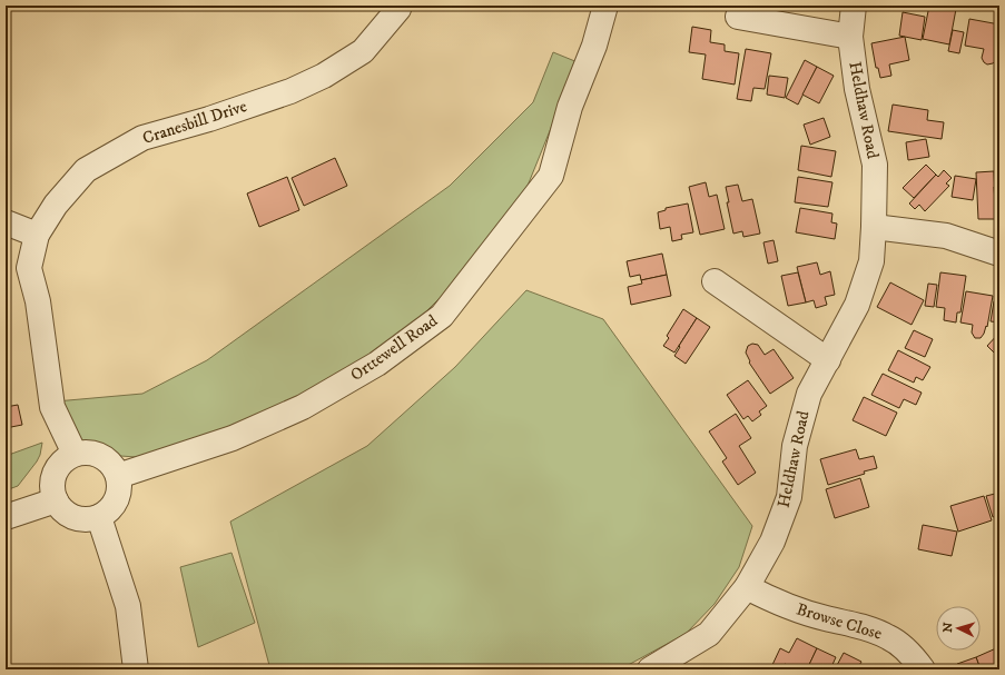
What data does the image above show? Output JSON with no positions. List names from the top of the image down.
{
  "streets": {
    "street": [
      "Heldhaw Road",
      "Cranesbill Drive",
      "Orttewell Road",
      "Browse Close"
    ]
  },
  "crossings": [
    ["Heldhaw Road", "Browse Close"],
    ["Cranesbill Drive", "Orttewell Road"]
  ],
  "north": "left"
}
